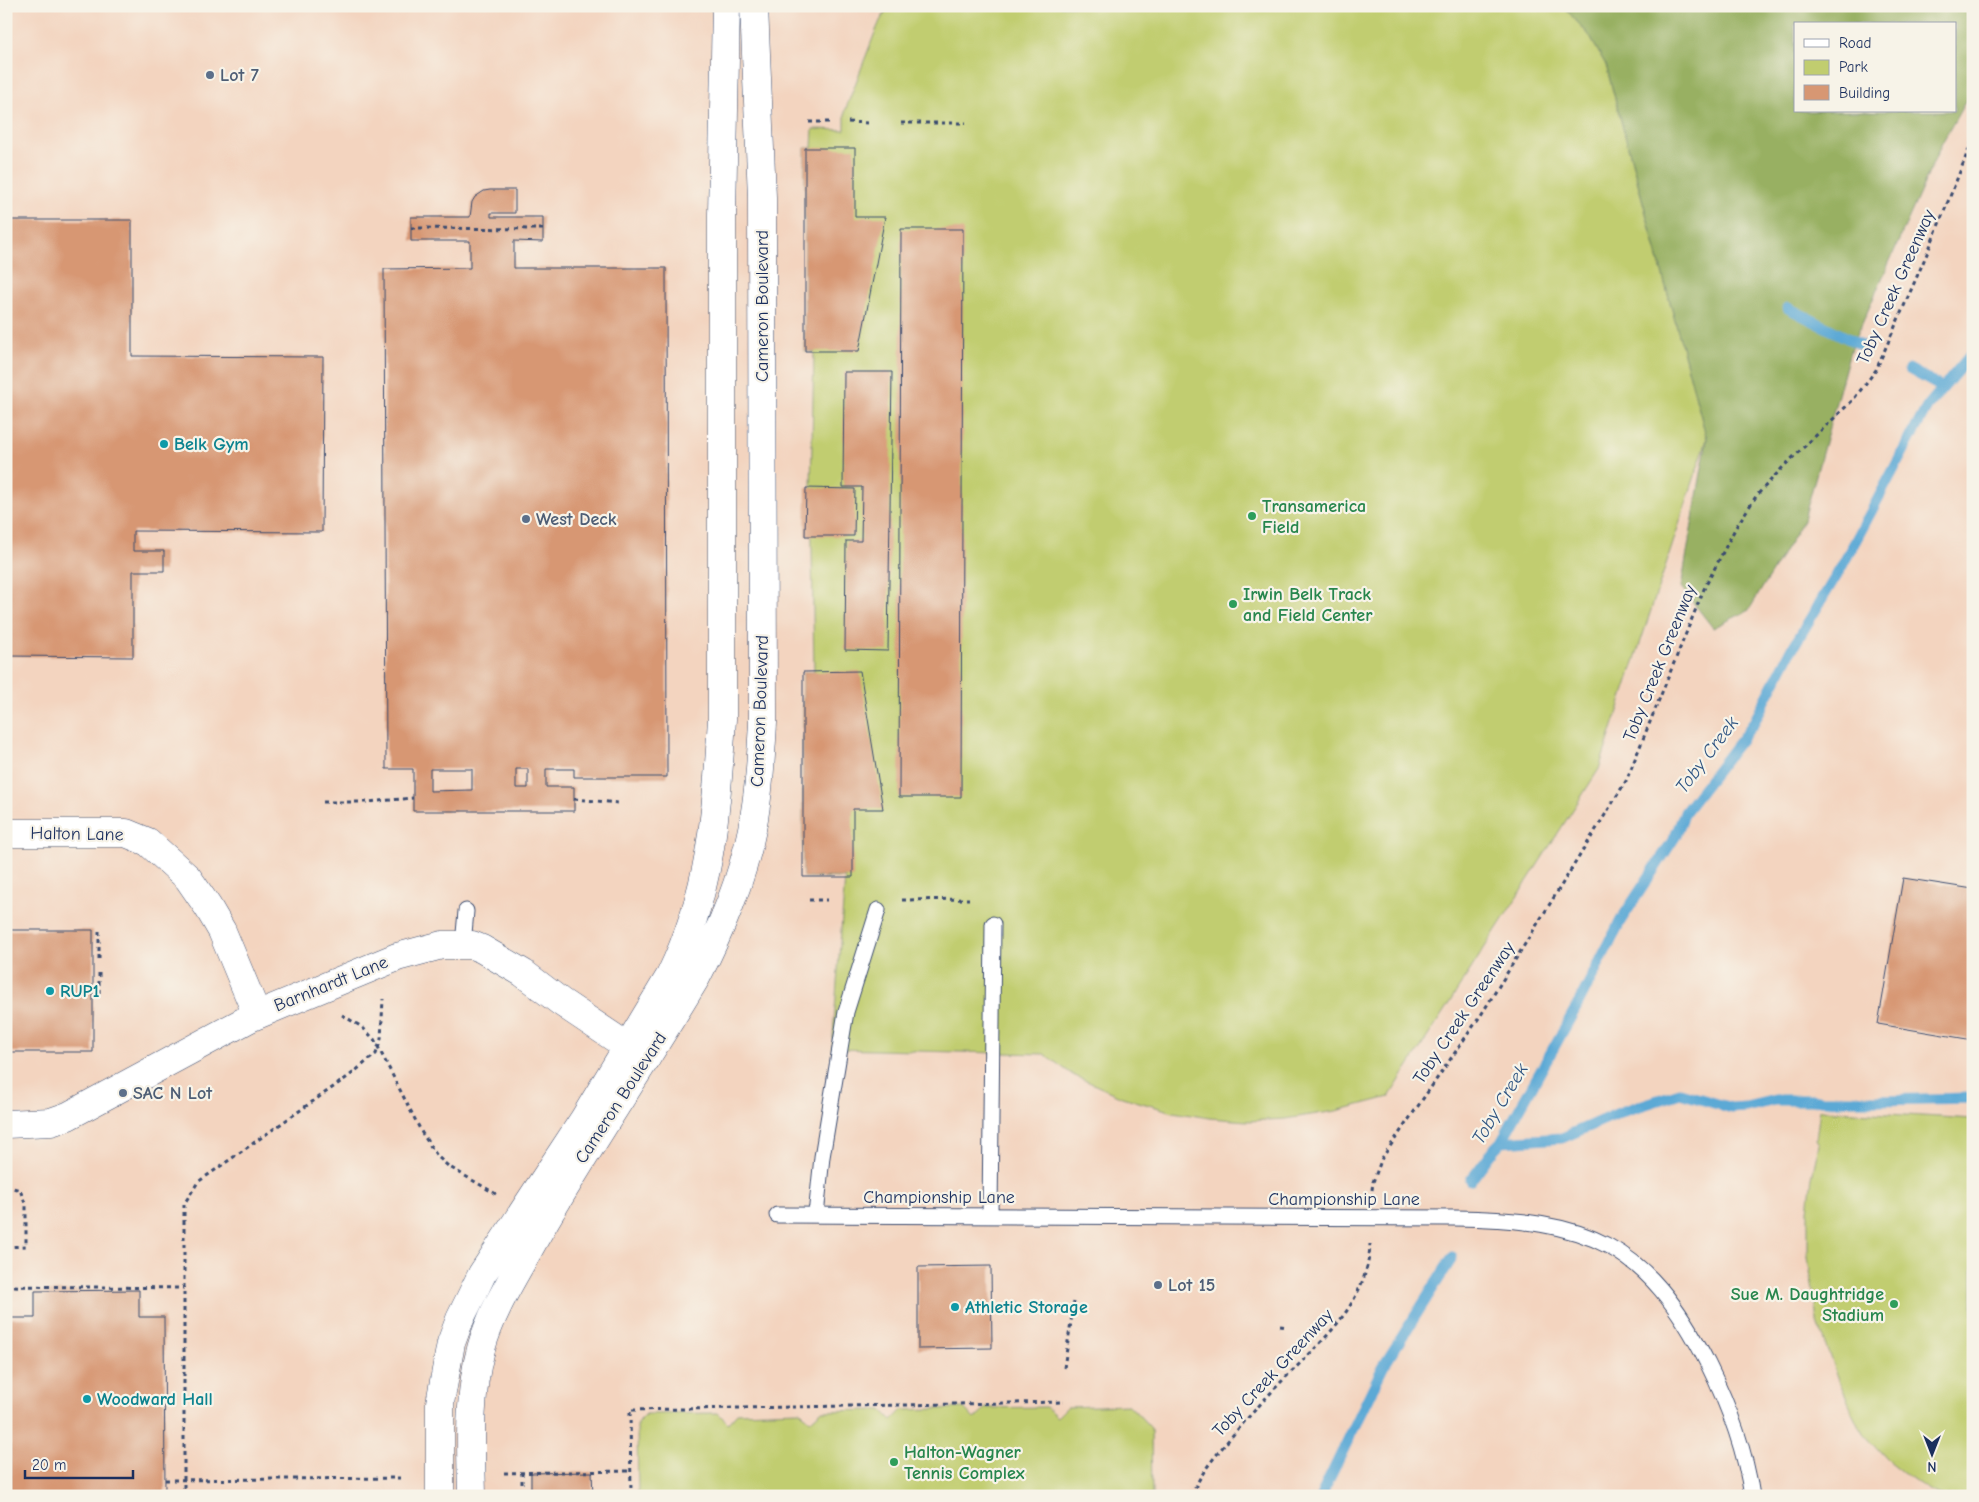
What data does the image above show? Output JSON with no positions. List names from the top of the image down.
{
  "streets": {
    "street": ["Cameron Boulevard", "Halton Lane", "Barnhardt Lane"],
    "lane": ["Championship Lane"],
    "path": ["Toby Creek Greenway"]
  },
  "crossings": [
    ["Cameron Boulevard", "Barnhardt Lane"],
    ["Halton Lane", "Barnhardt Lane"]
  ],
  "water": ["Toby Creek"],
  "places": [
    "Lot 7",
    "Belk Gym",
    "Transamerica Field",
    "West Deck",
    "Irwin Belk Track and Field Center",
    "RUP1",
    "SAC N Lot",
    "Lot 15",
    "Sue M. Daughtridge Stadium",
    "Athletic Storage",
    "Woodward Hall",
    "Halton-Wagner Tennis Complex"
  ],
  "legend": ["Road", "Park", "Building"],
  "scale_bar": "20 m",
  "north": "bottom"
}
